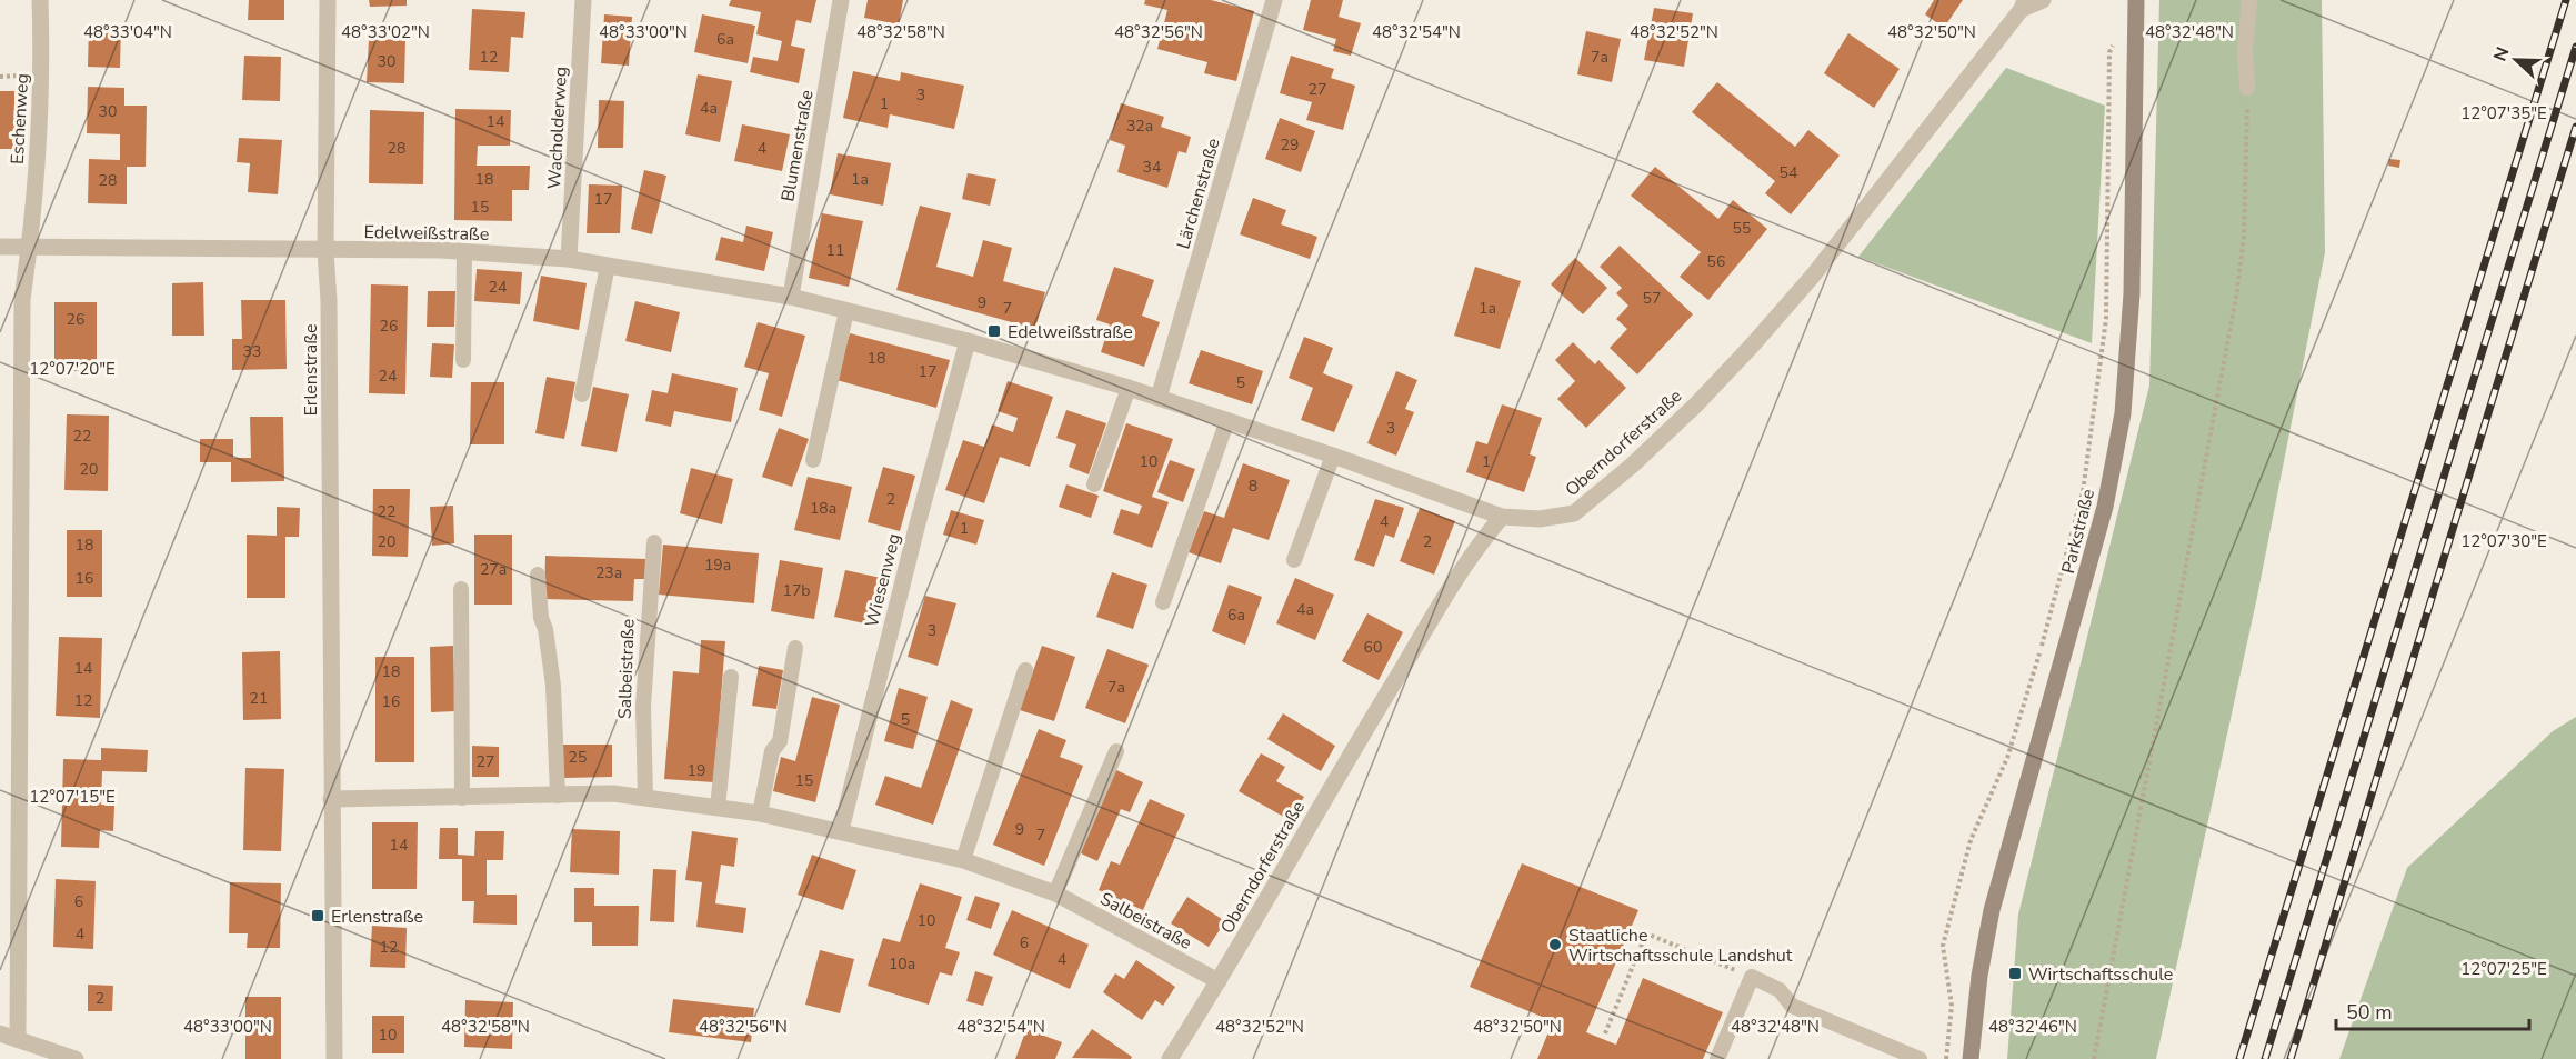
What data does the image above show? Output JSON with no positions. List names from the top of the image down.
{
  "streets": {
    "main road": ["Parkstraße"],
    "street": [
      "Eschenweg",
      "Wacholderweg",
      "Blumenstraße",
      "Lärchenstraße",
      "Edelweißstraße",
      "Erlenstraße",
      "Oberndorferstraße",
      "Wiesenweg",
      "Salbeistraße"
    ]
  },
  "crossings": [
    ["Eschenweg", "Edelweißstraße"],
    ["Wacholderweg", "Edelweißstraße"],
    ["Blumenstraße", "Edelweißstraße"],
    ["Lärchenstraße", "Edelweißstraße"],
    ["Edelweißstraße", "Erlenstraße"],
    ["Edelweißstraße", "Oberndorferstraße"],
    ["Edelweißstraße", "Wiesenweg"],
    ["Erlenstraße", "Salbeistraße"],
    ["Oberndorferstraße", "Salbeistraße"],
    ["Wiesenweg", "Salbeistraße"]
  ],
  "places": {
    "transit": ["Edelweißstraße", "Erlenstraße", "Wirtschaftsschule"],
    "other": ["Staatliche Wirtschaftsschule Landshut"]
  },
  "house_numbers": [
    "6a",
    "12",
    "7a",
    "30",
    "27",
    "3",
    "1",
    "4a",
    "30",
    "14",
    "32a",
    "29",
    "28",
    "4",
    "34",
    "54",
    "18",
    "1a",
    "28",
    "17",
    "15",
    "55",
    "11",
    "56",
    "24",
    "57",
    "9",
    "7",
    "1a",
    "26",
    "26",
    "33",
    "18",
    "17",
    "24",
    "5",
    "3",
    "22",
    "10",
    "1",
    "20",
    "8",
    "2",
    "18a",
    "22",
    "4",
    "1",
    "20",
    "2",
    "18",
    "19a",
    "27a",
    "23a",
    "16",
    "17b",
    "4a",
    "6a",
    "3",
    "60",
    "14",
    "18",
    "7a",
    "21",
    "12",
    "16",
    "5",
    "25",
    "27",
    "19",
    "15",
    "9",
    "7",
    "14",
    "6",
    "10",
    "4",
    "6",
    "12",
    "4",
    "10a",
    "2",
    "10"
  ],
  "scale_bar": "50 m",
  "north": "left",
  "coordinates": [
    "48°33'04\"N",
    "48°33'02\"N",
    "48°33'00\"N",
    "48°32'58\"N",
    "48°32'56\"N",
    "48°32'54\"N",
    "48°32'52\"N",
    "48°32'50\"N",
    "48°32'48\"N",
    "12°07'35\"E",
    "12°07'20\"E",
    "12°07'30\"E",
    "12°07'15\"E",
    "12°07'25\"E",
    "48°32'46\"N"
  ]
}
